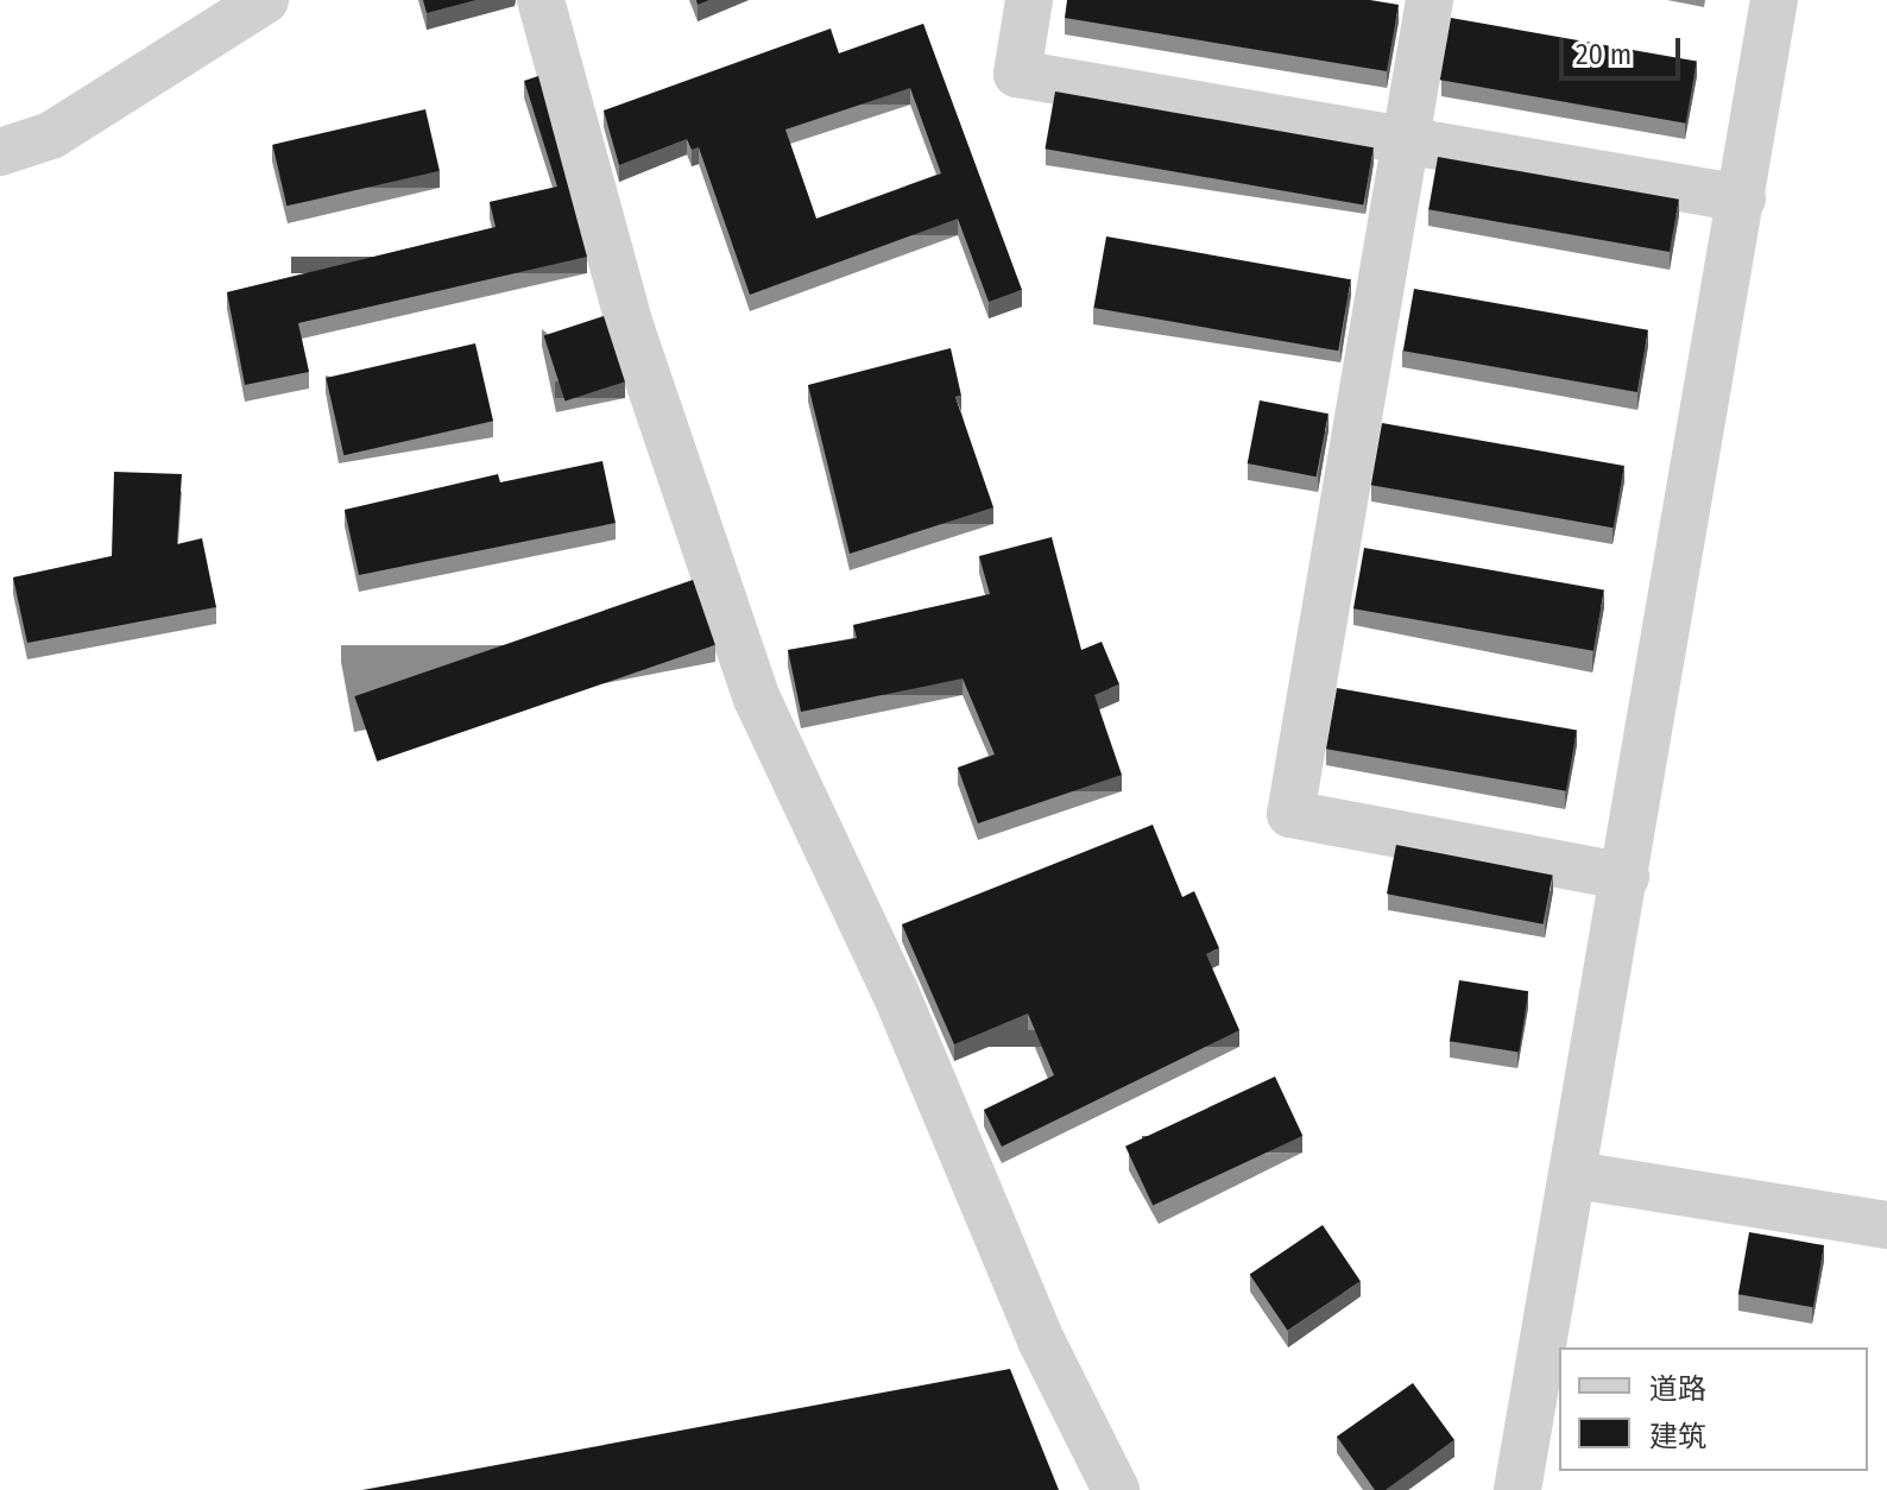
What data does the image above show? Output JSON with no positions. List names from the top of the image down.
{
  "legend": ["道路", "建筑"],
  "scale_bar": "20 m"
}
